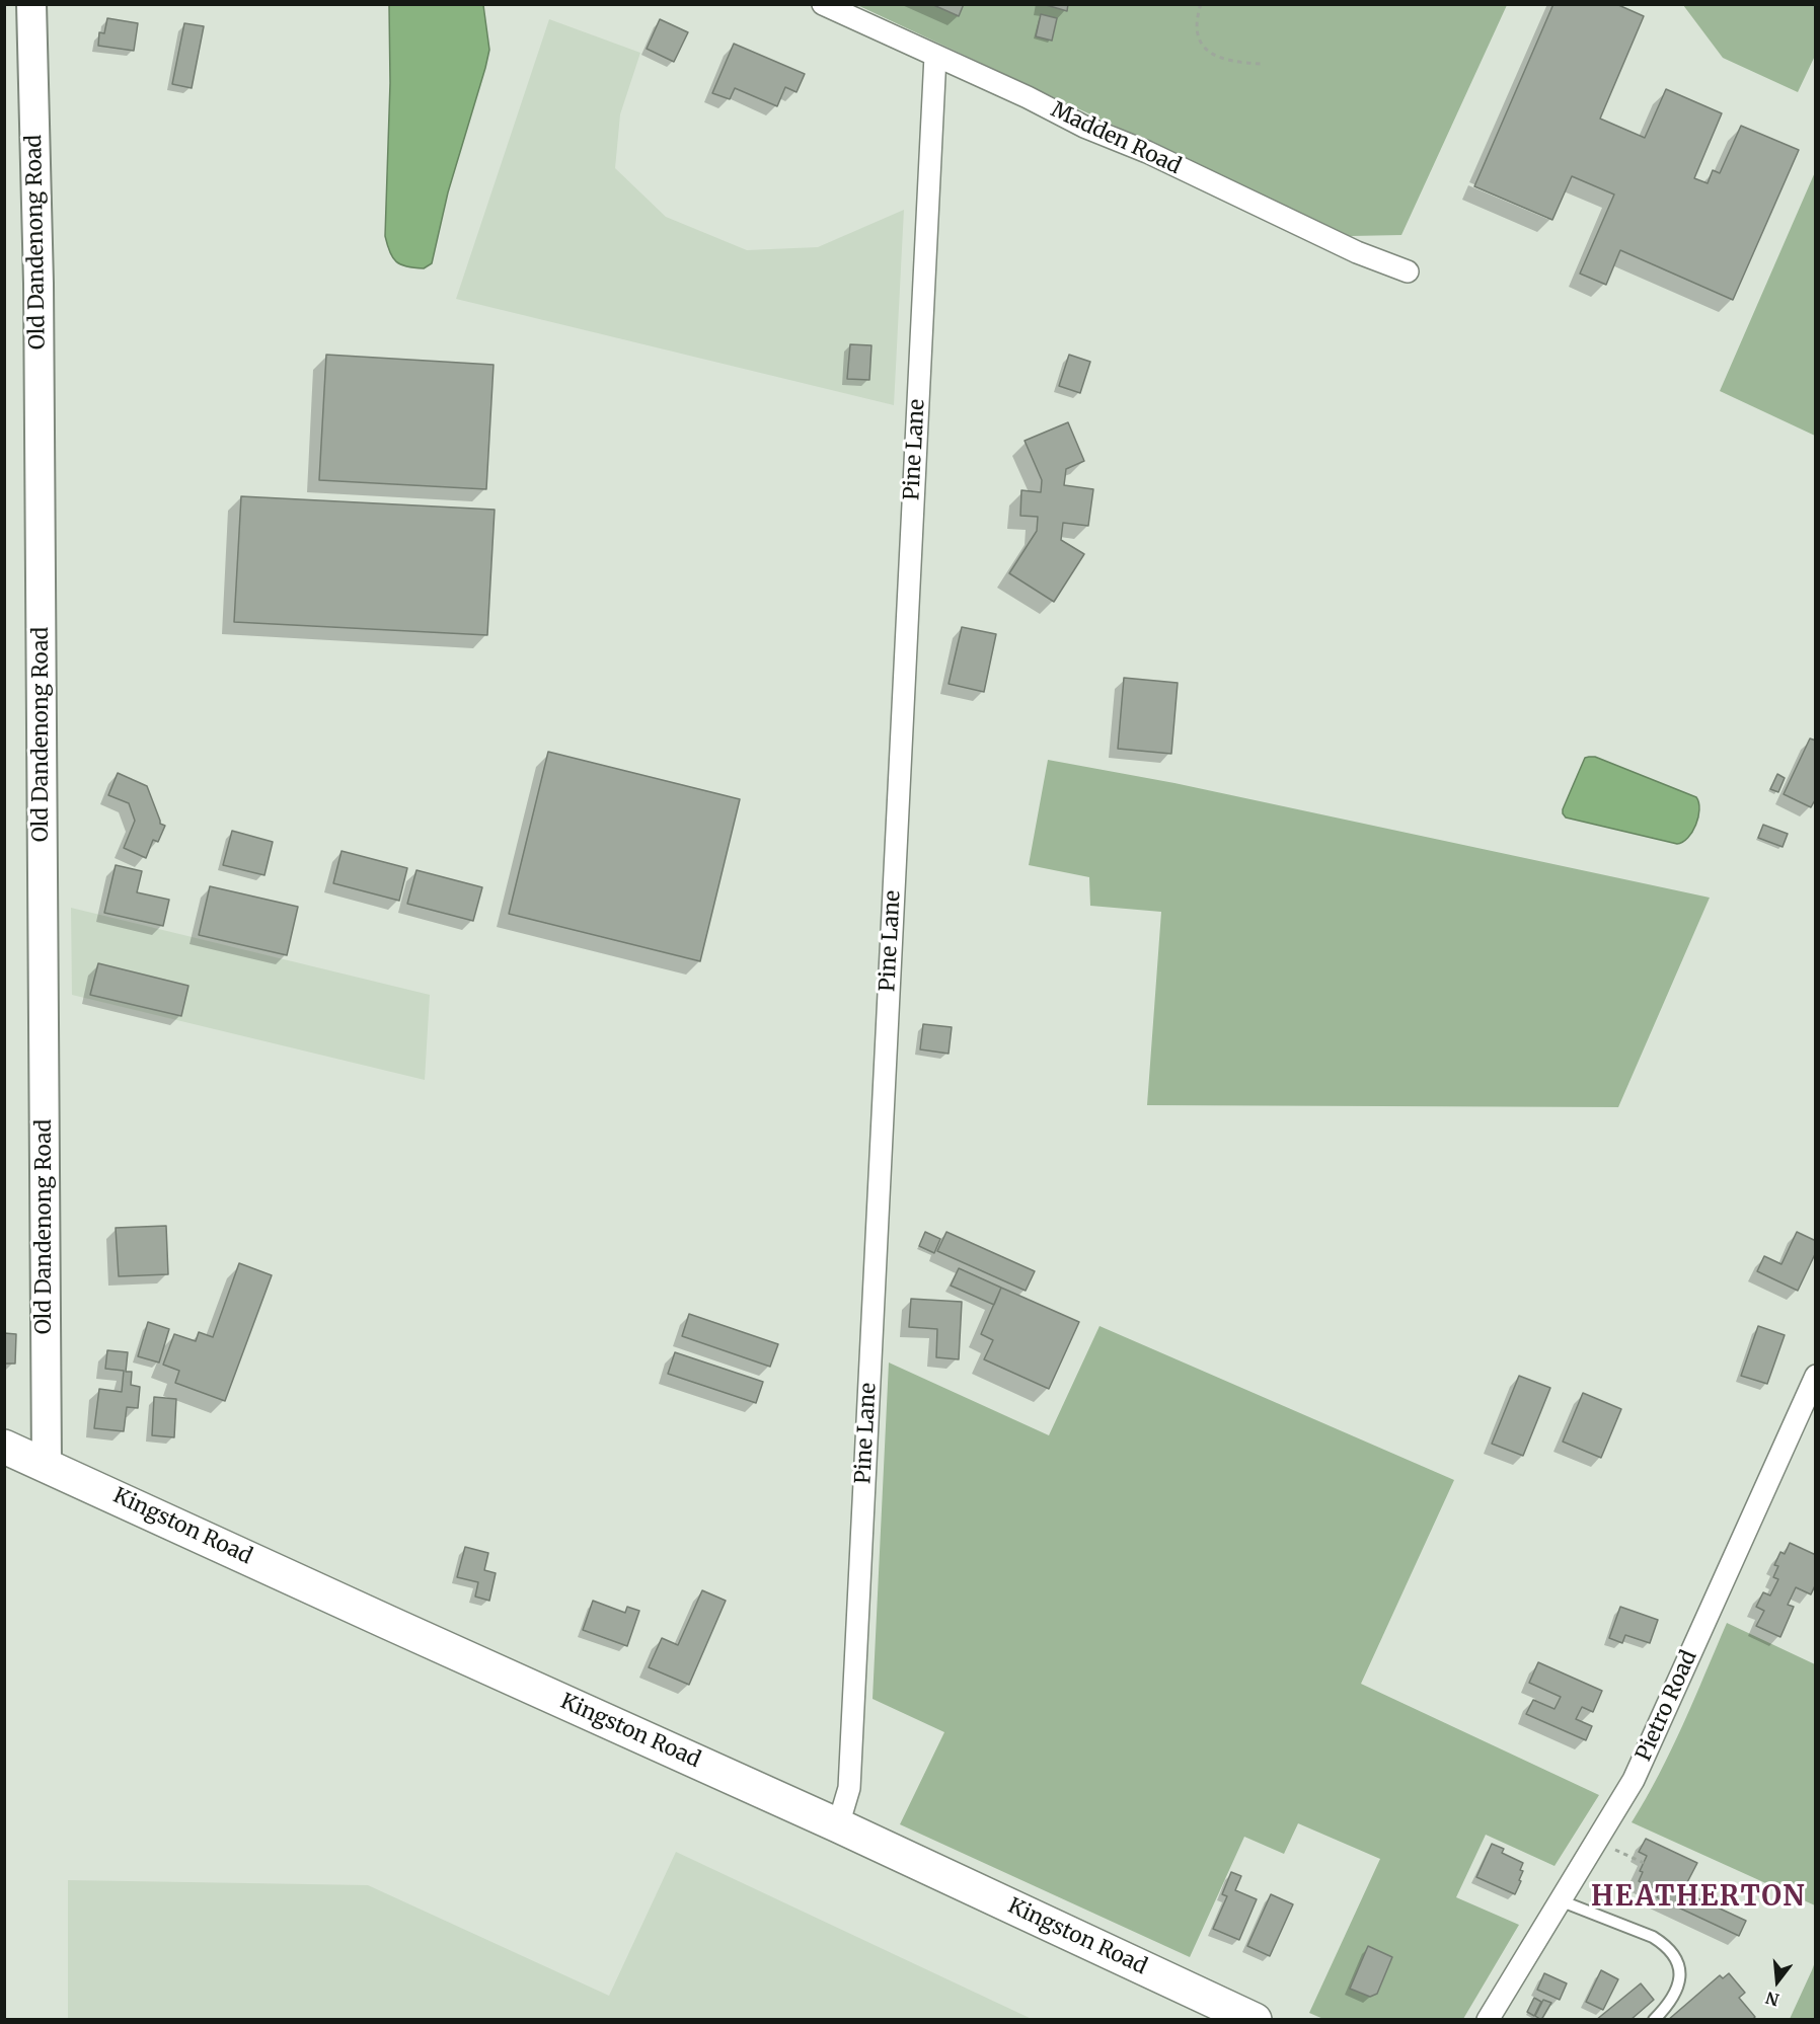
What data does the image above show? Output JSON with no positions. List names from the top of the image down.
{
  "streets": {
    "main road": ["Old Dandenong Road", "Kingston Road"],
    "street": ["Madden Road", "Pine Lane", "Pietro Road"]
  },
  "crossings": [
    ["Madden Road", "Pine Lane"],
    ["Old Dandenong Road", "Kingston Road"],
    ["Pine Lane", "Kingston Road"]
  ],
  "districts": ["HEATHERTON"],
  "north": "bottom"
}
